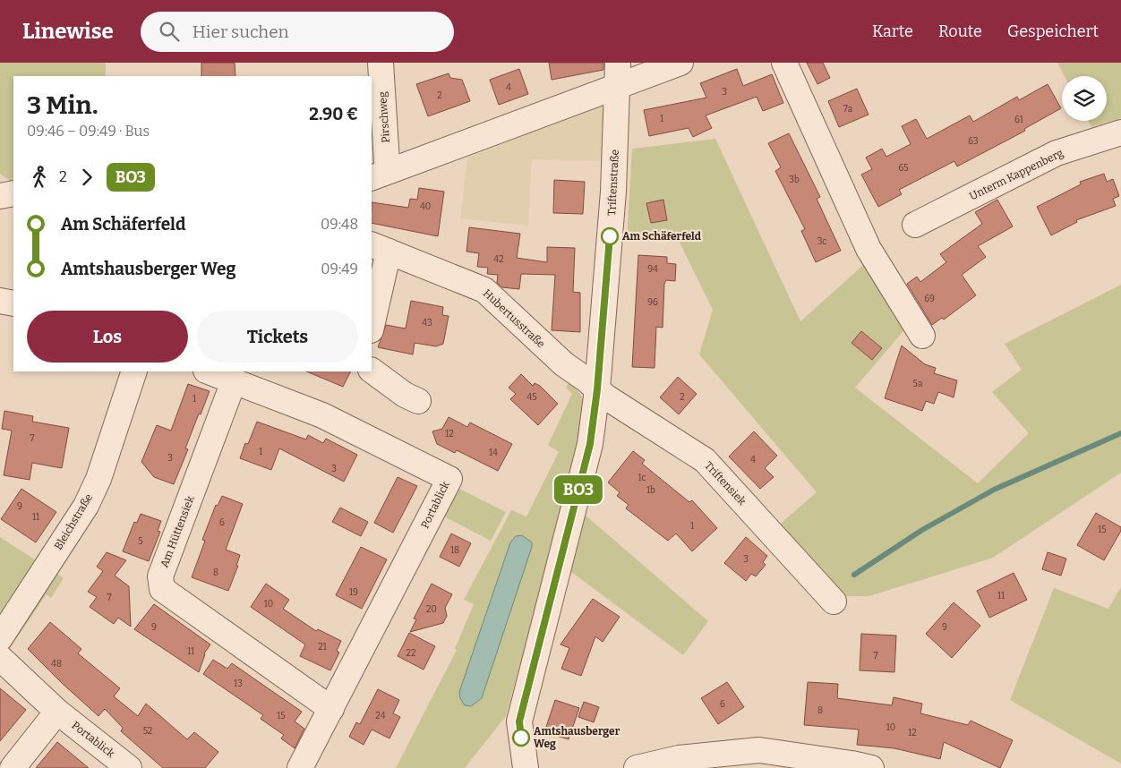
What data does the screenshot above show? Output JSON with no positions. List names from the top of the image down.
{
  "streets": {
    "street": [
      "Pirschweg",
      "Unterm Kappenberg",
      "Triftenstraße",
      "Hubertusstraße",
      "Triftensiek",
      "Portablick",
      "Bleichstraße",
      "Am Hüttensiek"
    ]
  },
  "crossings": [
    ["Triftenstraße", "Hubertusstraße"],
    ["Triftenstraße", "Triftensiek"],
    ["Hubertusstraße", "Triftensiek"],
    ["Portablick", "Am Hüttensiek"]
  ],
  "places": ["Am Schäferfeld", "Amtshausberger Weg"],
  "lines": ["bus line BO3"],
  "house_numbers": [
    "4",
    "3",
    "2",
    "7a",
    "1",
    "61",
    "63",
    "65",
    "3b",
    "40",
    "3c",
    "42",
    "94",
    "69",
    "96",
    "43",
    "5a",
    "45",
    "2",
    "1",
    "12",
    "7",
    "1",
    "14",
    "3",
    "4",
    "3",
    "1c",
    "1b",
    "9",
    "11",
    "6",
    "1",
    "15",
    "5",
    "18",
    "3",
    "8",
    "19",
    "11",
    "7",
    "10",
    "20",
    "9",
    "9",
    "21",
    "11",
    "22",
    "7",
    "48",
    "13",
    "6",
    "8",
    "15",
    "24",
    "10",
    "52",
    "12"
  ],
  "page": {
    "header": "Linewise",
    "search": "Hier suchen",
    "nav": ["Karte", "Route", "Gespeichert"],
    "on_map": "BO3",
    "heading": ["3 Min.", "09:46 – 09:49 · Bus", "2.90 €"],
    "legs": ["2", "BO3"],
    "list": [
      {
        "name": "Am Schäferfeld",
        "value": "09:48"
      },
      {
        "name": "Amtshausberger Weg",
        "value": "09:49"
      }
    ],
    "buttons": ["Los", "Tickets"]
  }
}
